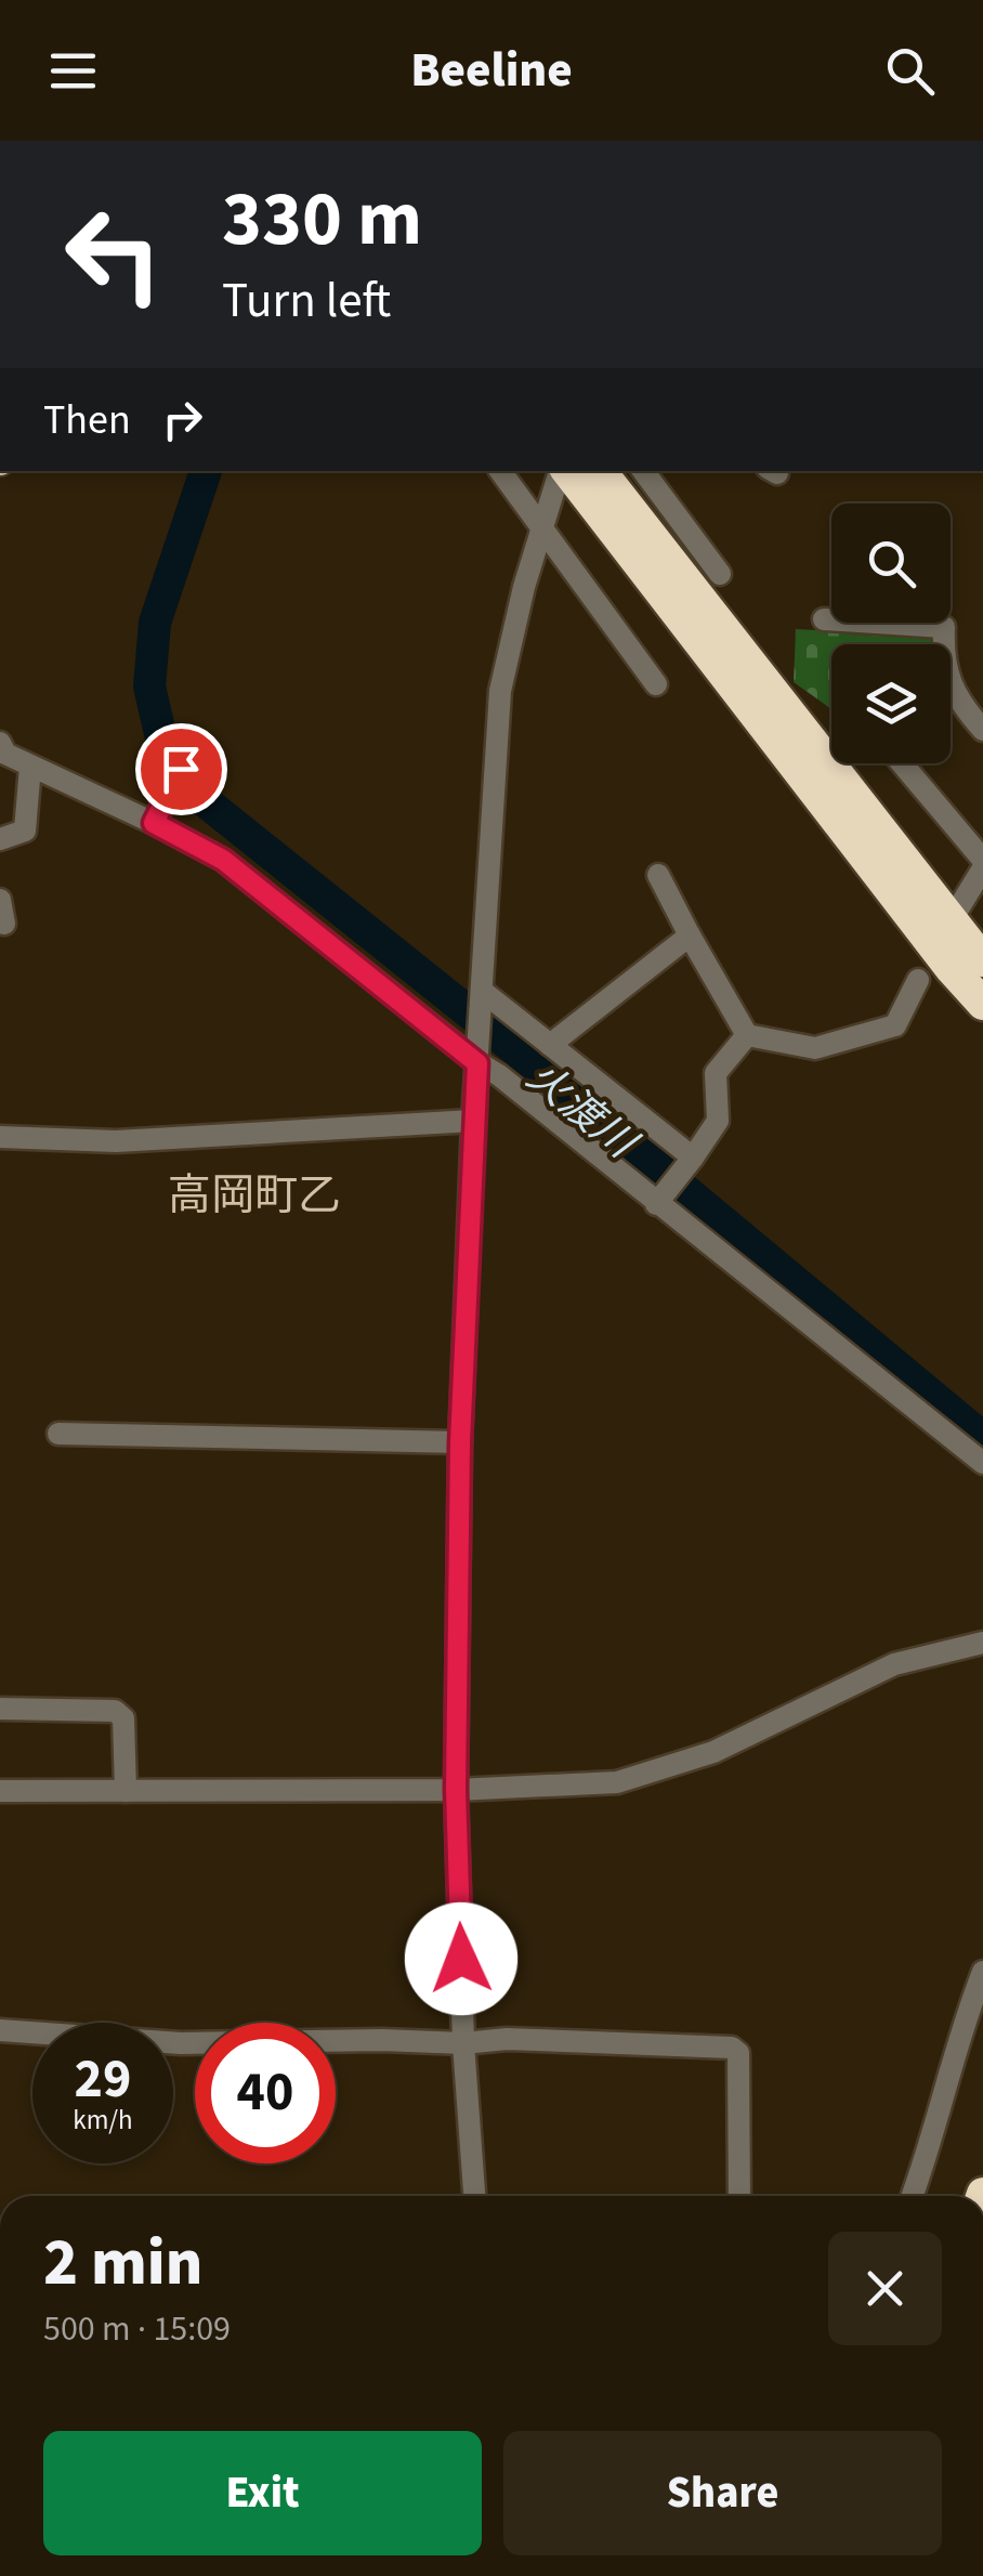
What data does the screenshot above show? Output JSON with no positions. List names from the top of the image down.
{
  "districts": ["高岡町乙"],
  "water": ["火渡川"],
  "page": {
    "header": "Beeline",
    "turn": ["330 m", "Turn left"],
    "then": "Then",
    "speed": "29 km/h",
    "limit": "40",
    "heading": ["2 min", "500 m · 15:09"],
    "buttons": ["Exit", "Share"]
  }
}
